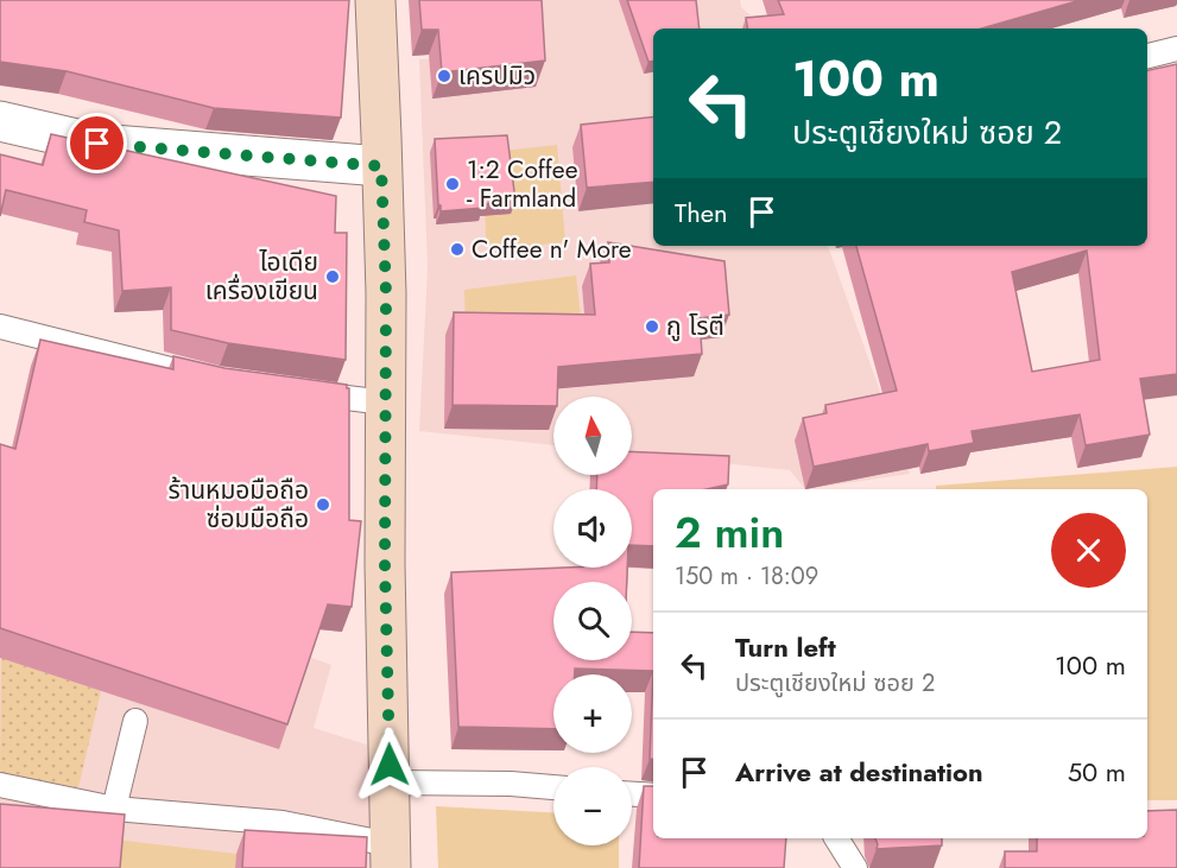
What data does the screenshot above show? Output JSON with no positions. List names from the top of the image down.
{
  "places": [
    "เครปมิว",
    "1:2 Coffee - Farmland",
    "Coffee n' More",
    "ไอเดีย เครื่องเขียน",
    "กู โรตี",
    "ร้านหมอมือถือ ซ่อมมือถือ"
  ],
  "north": "top",
  "page": {
    "turn": ["100 m", "ประตูเชียงใหม่ ซอย 2"],
    "then": "Then",
    "map_buttons": ["+", "−"],
    "heading": ["2 min", "150 m · 18:09"],
    "list": [
      {
        "name": "Turn left",
        "note": "ประตูเชียงใหม่ ซอย 2",
        "value": "100 m"
      },
      {
        "name": "Arrive at destination",
        "value": "50 m"
      }
    ]
  }
}
